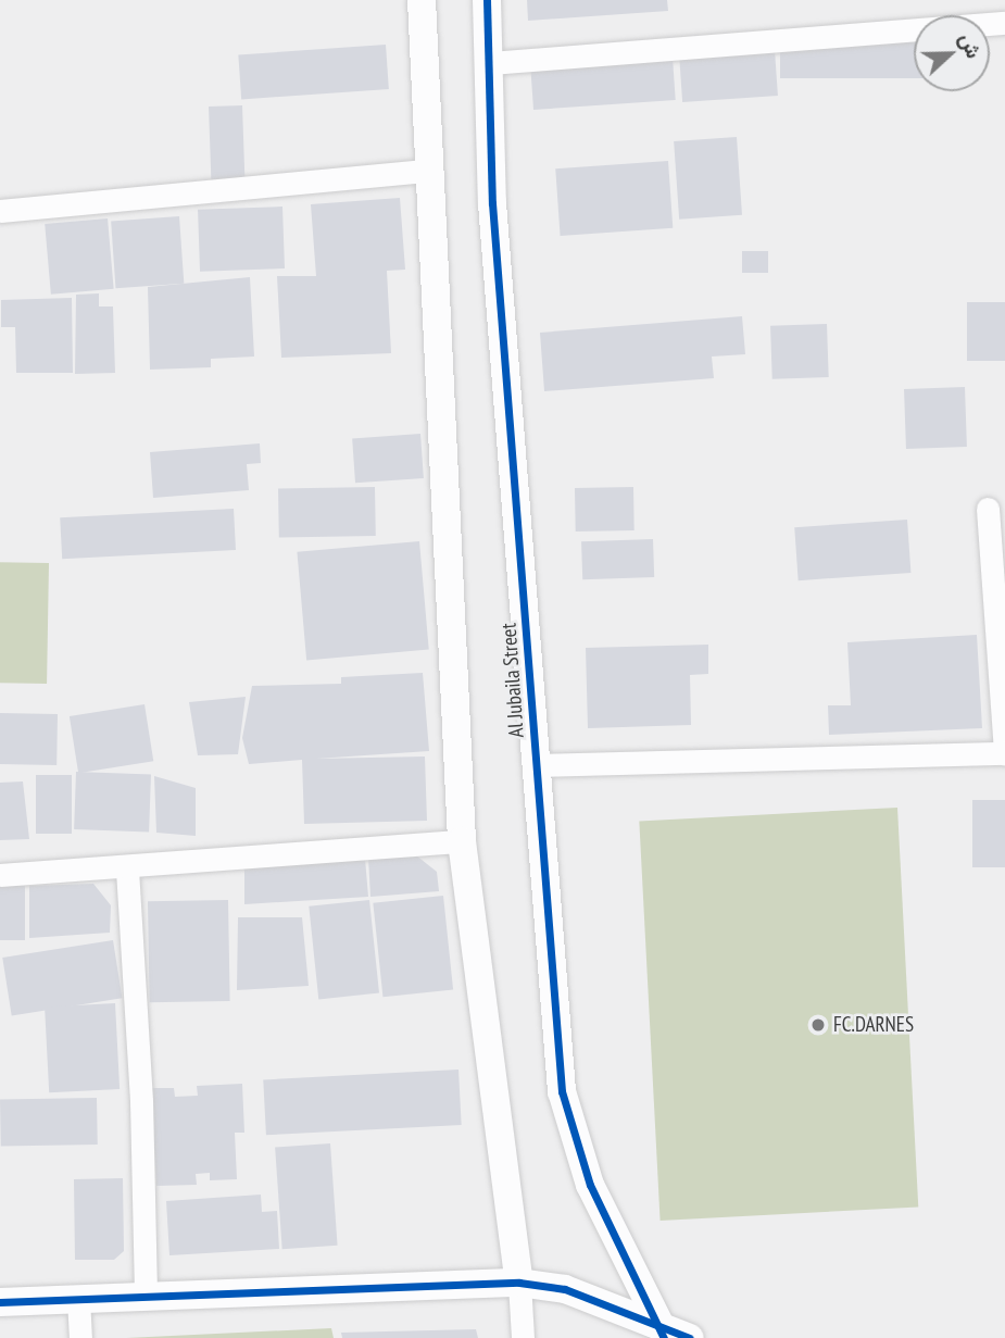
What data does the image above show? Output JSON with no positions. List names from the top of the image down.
{
  "streets": {
    "street": ["Al Jubaila Street"]
  },
  "places": ["FC.DARNES"],
  "north": "right"
}
